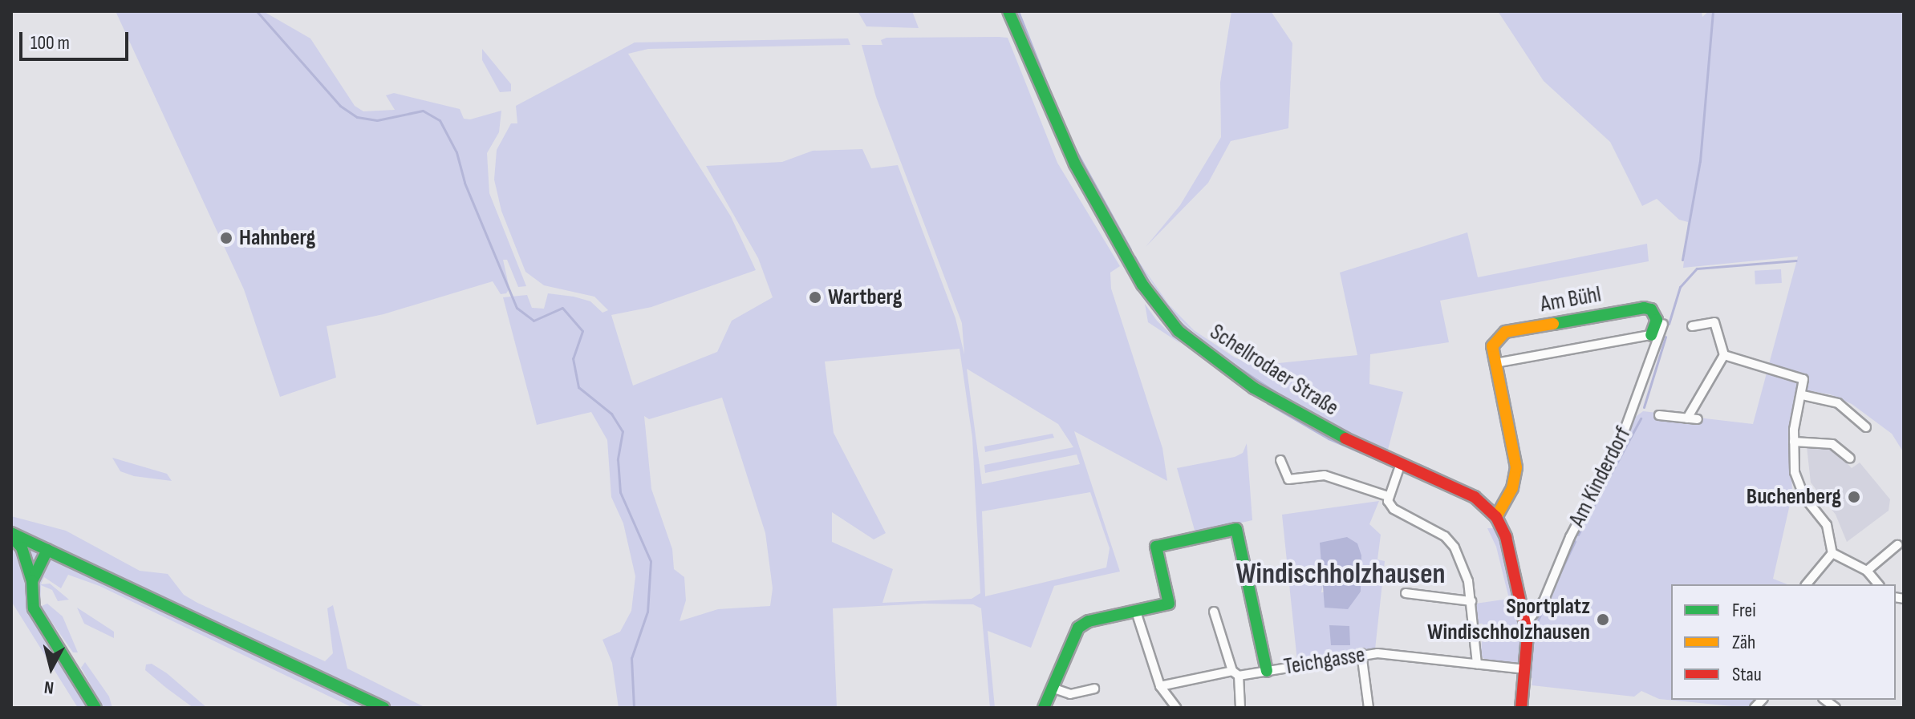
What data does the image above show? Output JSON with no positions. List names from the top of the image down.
{
  "streets": {
    "street": [
      "Am Bühl",
      "Schellrodaer Straße",
      "Am Kinderdorf",
      "Teichgasse"
    ]
  },
  "crossings": [
    ["Am Bühl", "Schellrodaer Straße"],
    ["Am Bühl", "Am Kinderdorf"],
    ["Schellrodaer Straße", "Am Kinderdorf"],
    ["Schellrodaer Straße", "Teichgasse"]
  ],
  "districts": ["Windischholzhausen"],
  "places": [
    "Hahnberg",
    "Wartberg",
    "Buchenberg",
    "Sportplatz Windischholzhausen"
  ],
  "legend": ["Frei", "Zäh", "Stau"],
  "scale_bar": "100 m",
  "north": "bottom"
}
